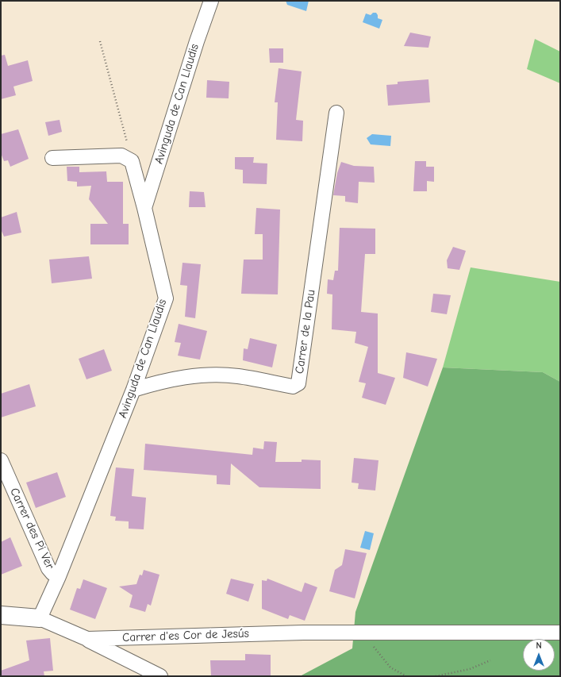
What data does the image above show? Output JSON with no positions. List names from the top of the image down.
{
  "streets": {
    "street": [
      "Avinguda de Can Llaudis",
      "Carrer de la Pau",
      "Carrer des Pi Ver",
      "Carrer d'es Cor de Jesús"
    ]
  },
  "crossings": [
    ["Avinguda de Can Llaudis", "Carrer de la Pau"],
    ["Avinguda de Can Llaudis", "Carrer des Pi Ver"],
    ["Avinguda de Can Llaudis", "Carrer d'es Cor de Jesús"]
  ],
  "north": "top"
}
